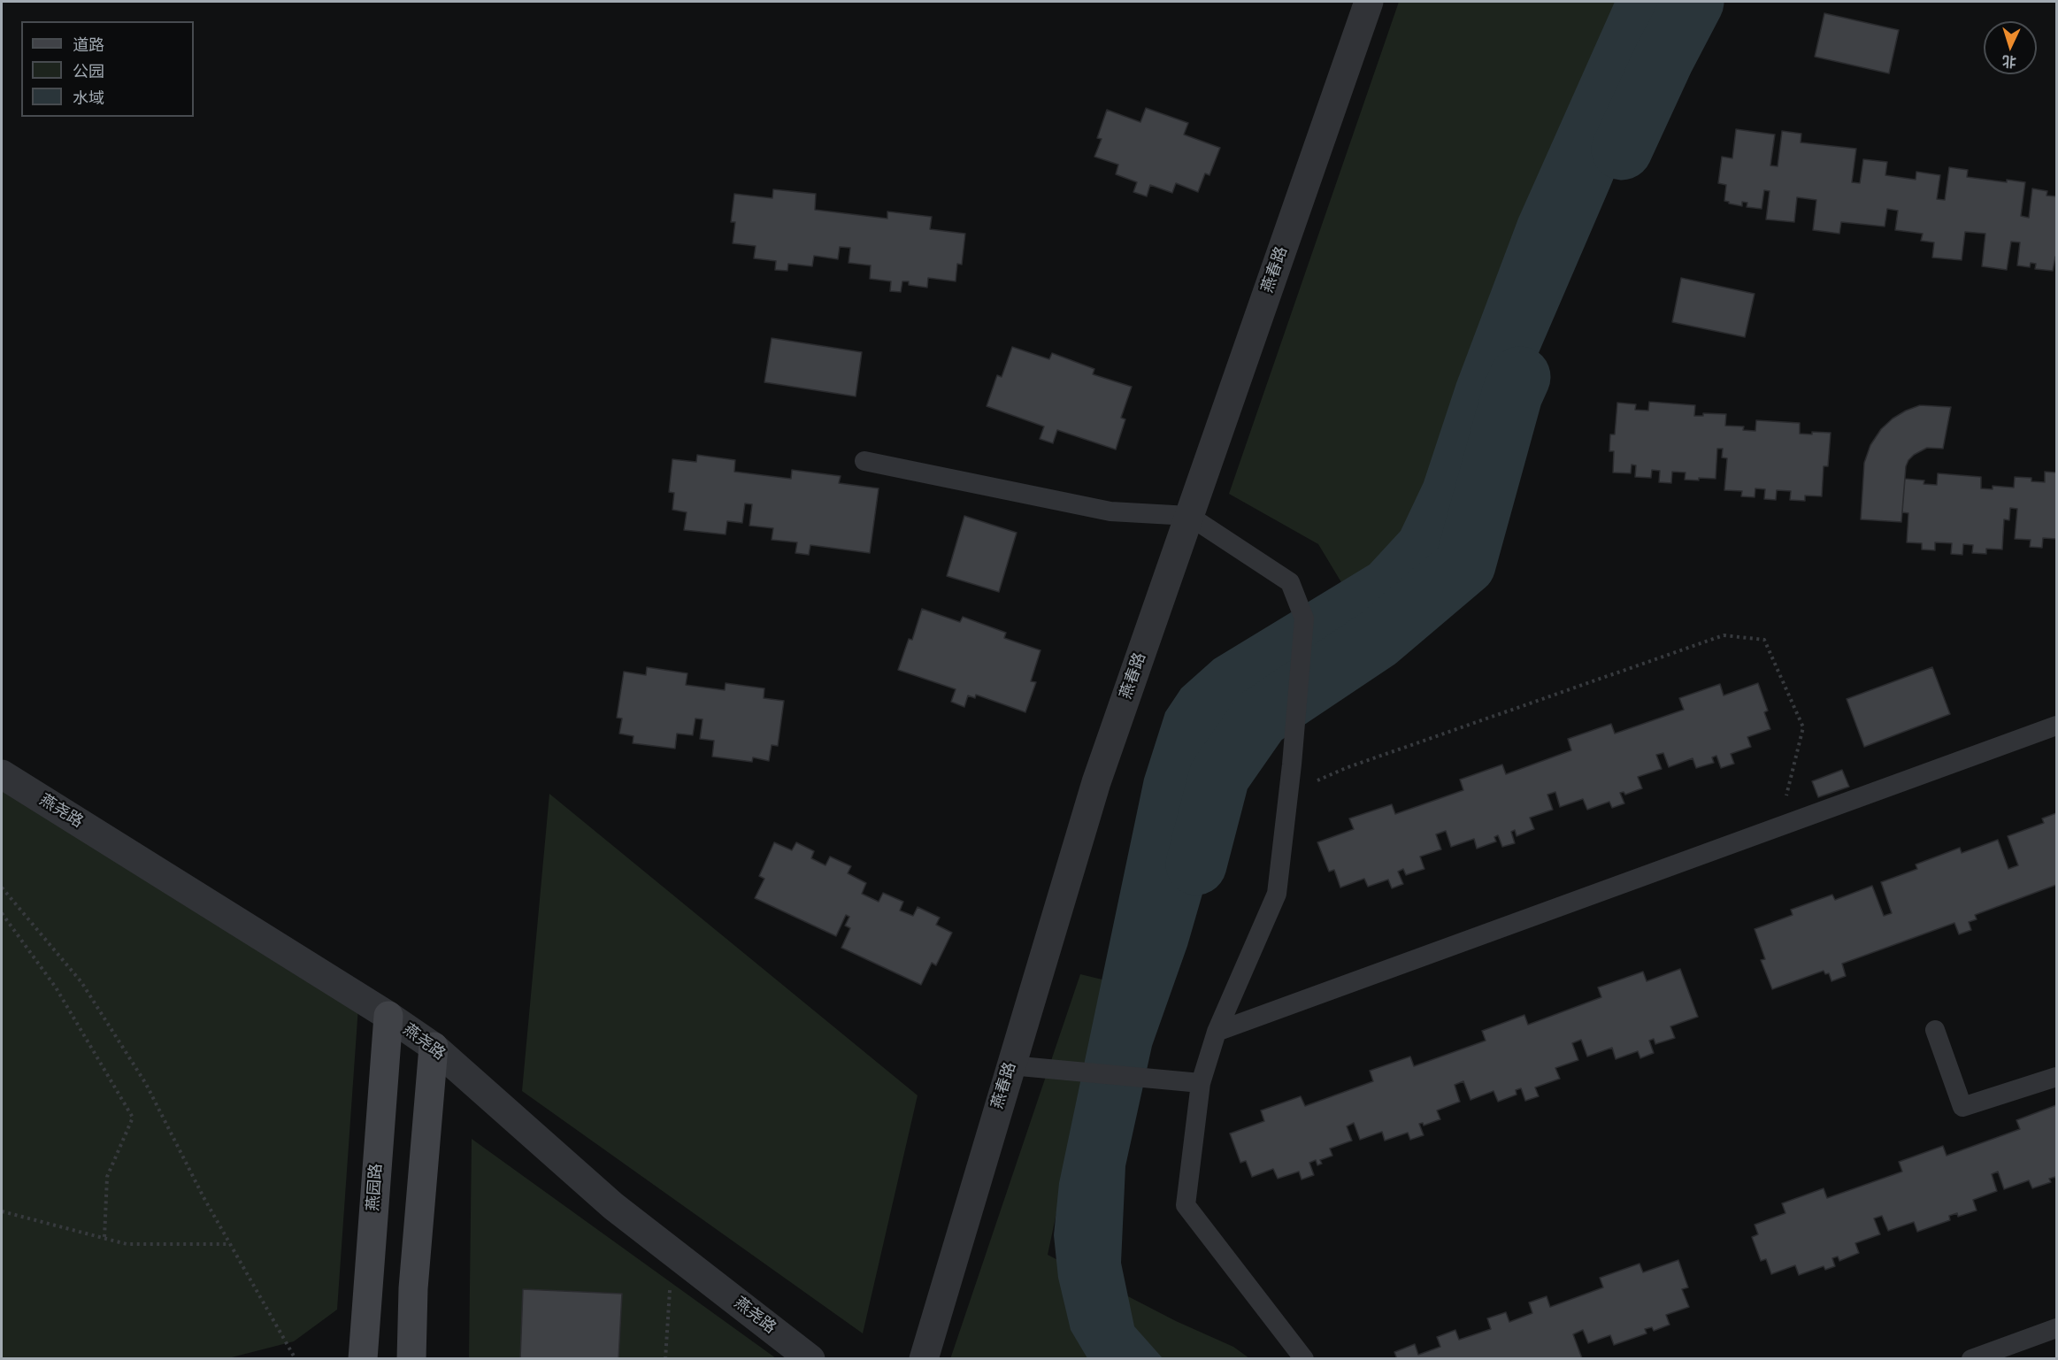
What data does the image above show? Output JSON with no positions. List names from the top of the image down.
{
  "streets": {
    "main road": ["燕园路"],
    "street": ["燕春路", "燕尧路"]
  },
  "crossings": [
    ["燕尧路", "燕园路"]
  ],
  "legend": ["道路", "公园", "水域"],
  "north": "bottom"
}
